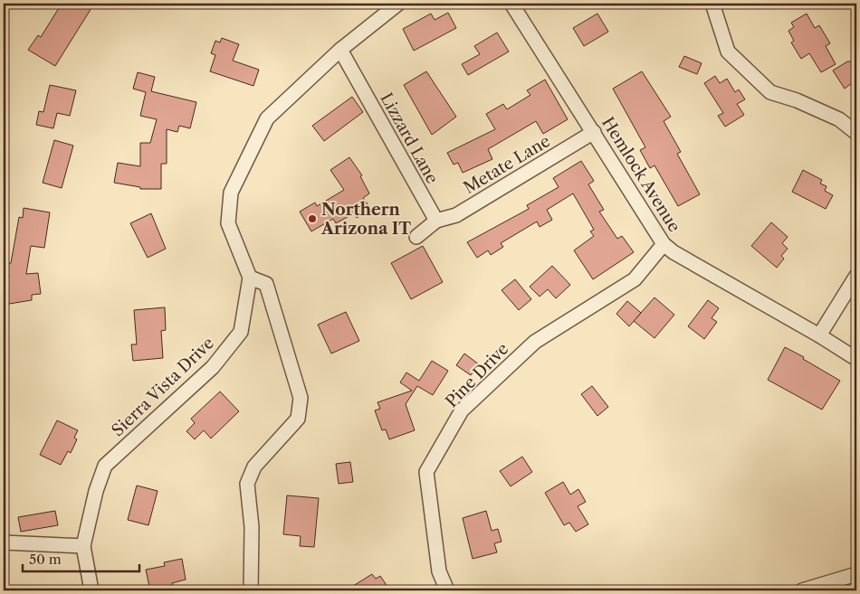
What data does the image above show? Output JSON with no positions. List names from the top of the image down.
{
  "streets": {
    "street": [
      "Lizzard Lane",
      "Metate Lane",
      "Hemlock Avenue",
      "Pine Drive",
      "Sierra Vista Drive"
    ]
  },
  "crossings": [
    ["Lizzard Lane", "Metate Lane"],
    ["Metate Lane", "Hemlock Avenue"],
    ["Hemlock Avenue", "Pine Drive"]
  ],
  "places": ["Northern Arizona IT"],
  "scale_bar": "50 m"
}
